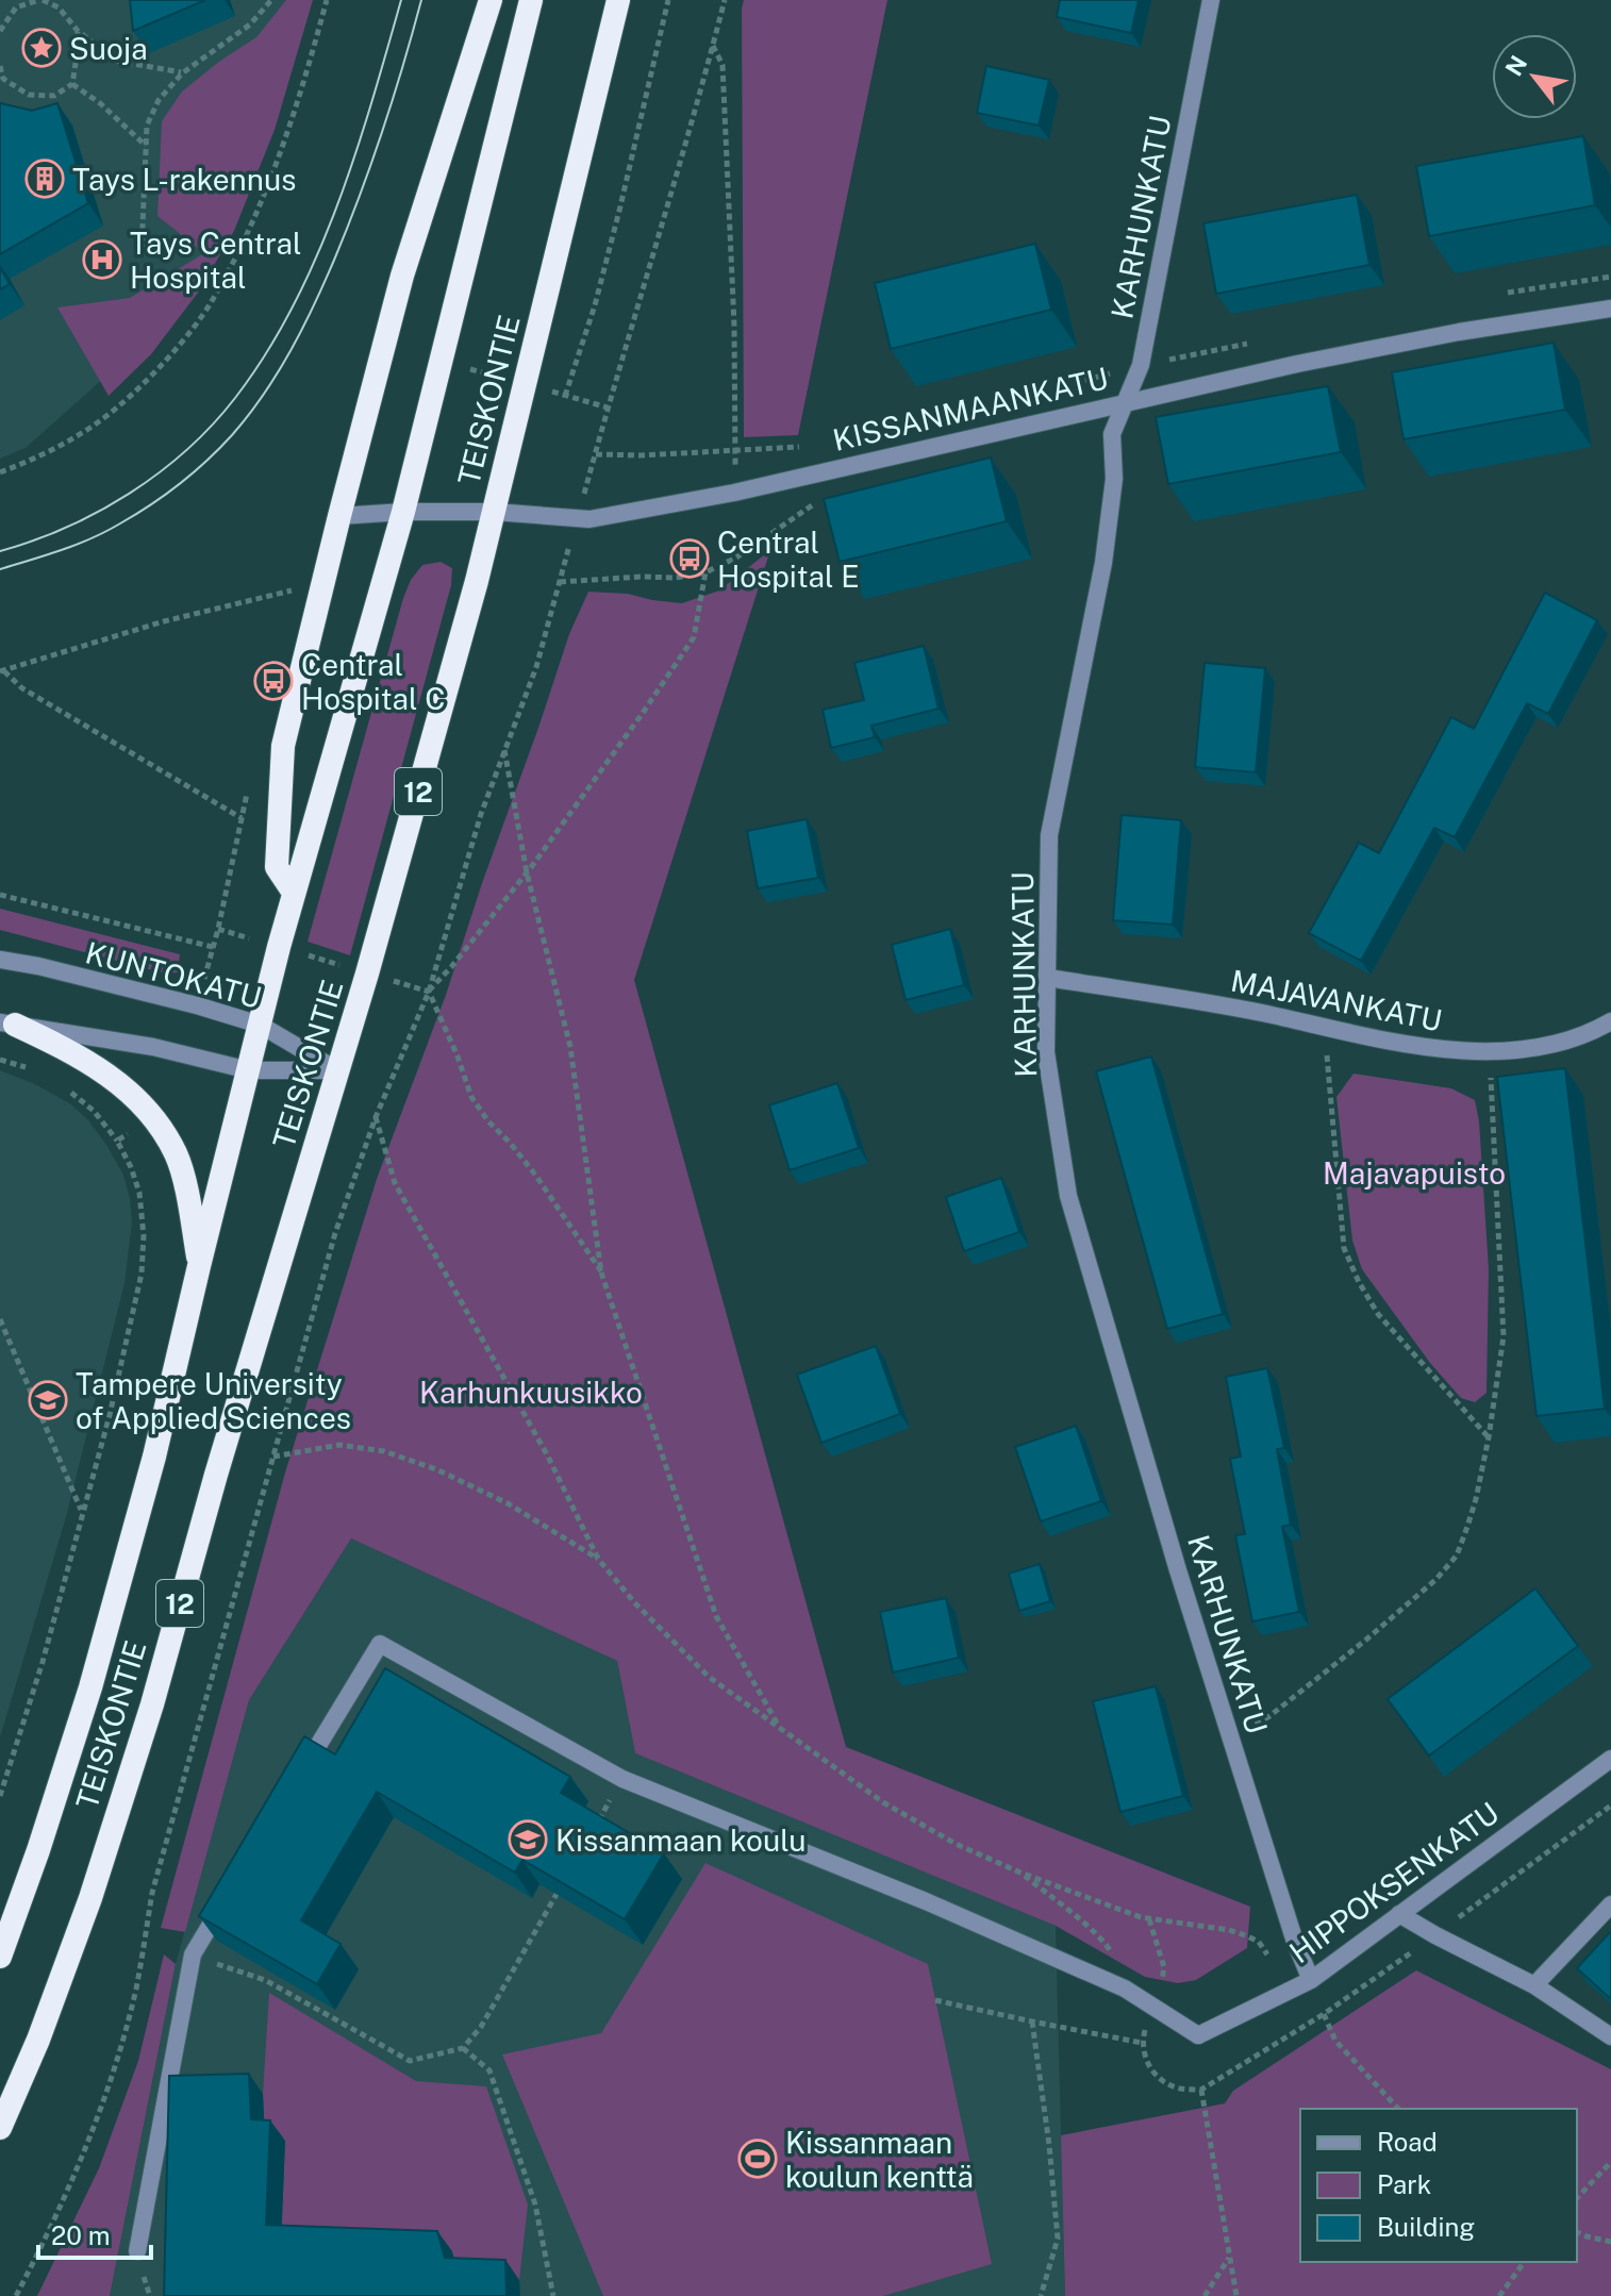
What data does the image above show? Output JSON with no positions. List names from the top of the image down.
{
  "streets": {
    "highway": ["TEISKONTIE", "12"],
    "street": [
      "KARHUNKATU",
      "KISSANMAANKATU",
      "KUNTOKATU",
      "MAJAVANKATU",
      "HIPPOKSENKATU"
    ]
  },
  "crossings": [
    ["KARHUNKATU", "KISSANMAANKATU"],
    ["KARHUNKATU", "MAJAVANKATU"],
    ["KARHUNKATU", "HIPPOKSENKATU"],
    ["TEISKONTIE", "KISSANMAANKATU"],
    ["TEISKONTIE", "KUNTOKATU"]
  ],
  "parks": ["Majavapuisto", "Karhunkuusikko"],
  "places": {
    "place": ["Suoja"],
    "building": ["Tays L-rakennus"],
    "hospital": ["Tays Central Hospital"],
    "bus stop": ["Central Hospital E", "Central Hospital C"],
    "school or university": ["Tampere University of Applied Sciences", "Kissanmaan koulu"],
    "sports": ["Kissanmaan koulun kenttä"]
  },
  "legend": ["Road", "Park", "Building"],
  "scale_bar": "20 m",
  "north": "top left"
}
